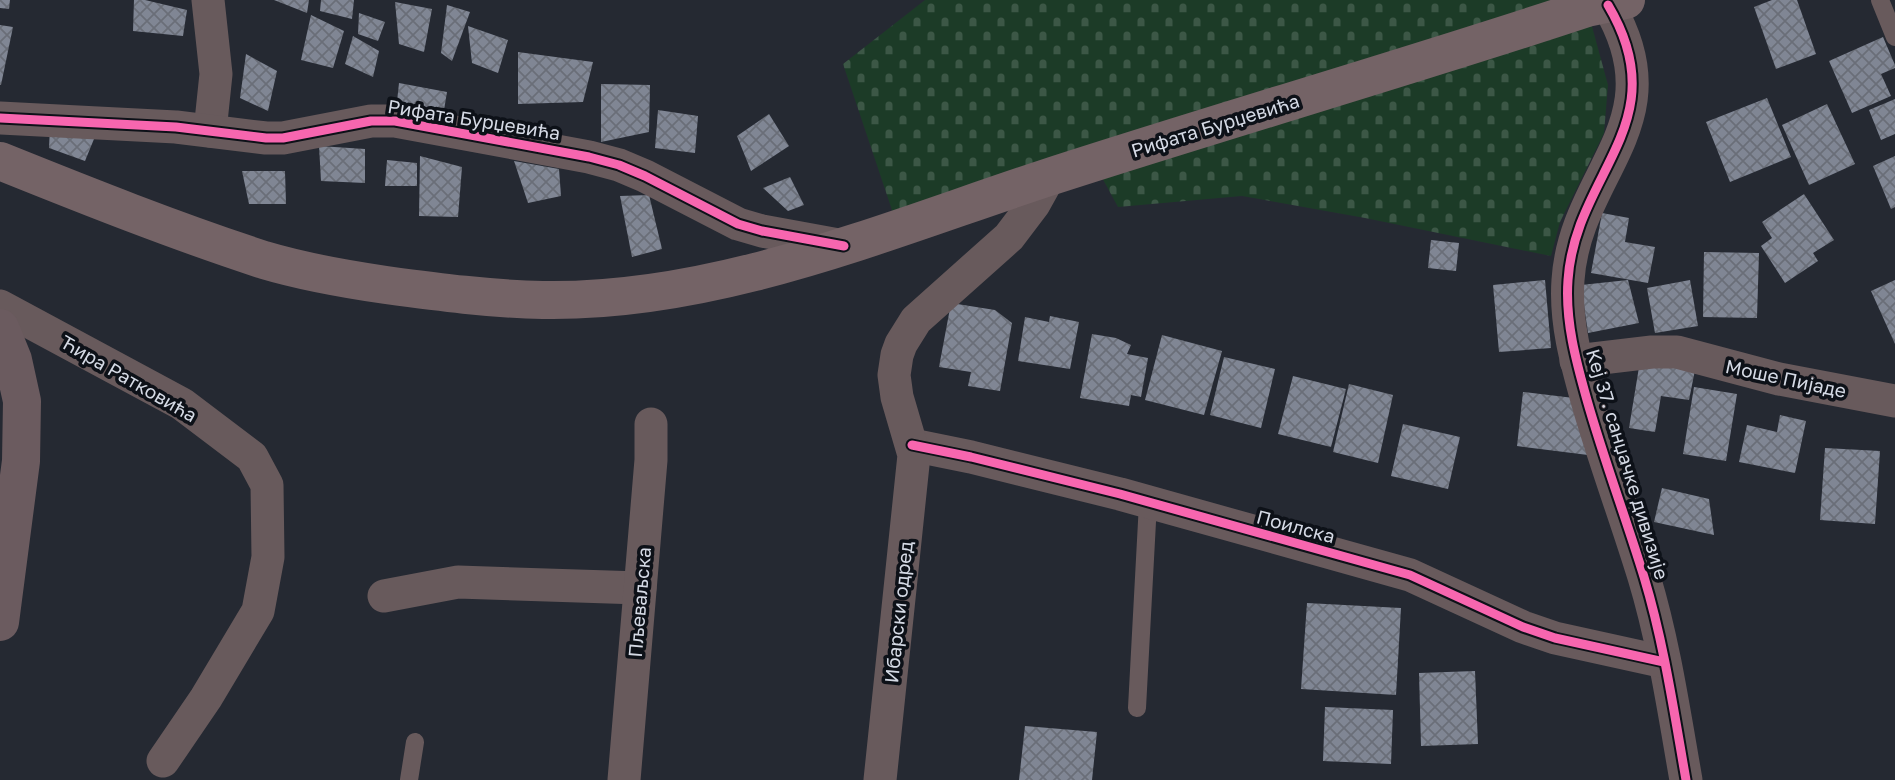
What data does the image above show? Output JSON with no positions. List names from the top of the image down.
{
  "streets": {
    "main road": ["Рифата Бурџевића"],
    "street": [
      "Ћира Ратковића",
      "Моше Пијаде",
      "Кеј 37. санџачке дивизије",
      "Поилска",
      "Пљеваљска",
      "Ибарски одред"
    ]
  },
  "crossings": [
    ["Рифата Бурџевића", "Кеј 37. санџачке дивизије"],
    ["Моше Пијаде", "Кеј 37. санџачке дивизије"],
    ["Кеј 37. санџачке дивизије", "Поилска"],
    ["Поилска", "Ибарски одред"]
  ]
}
